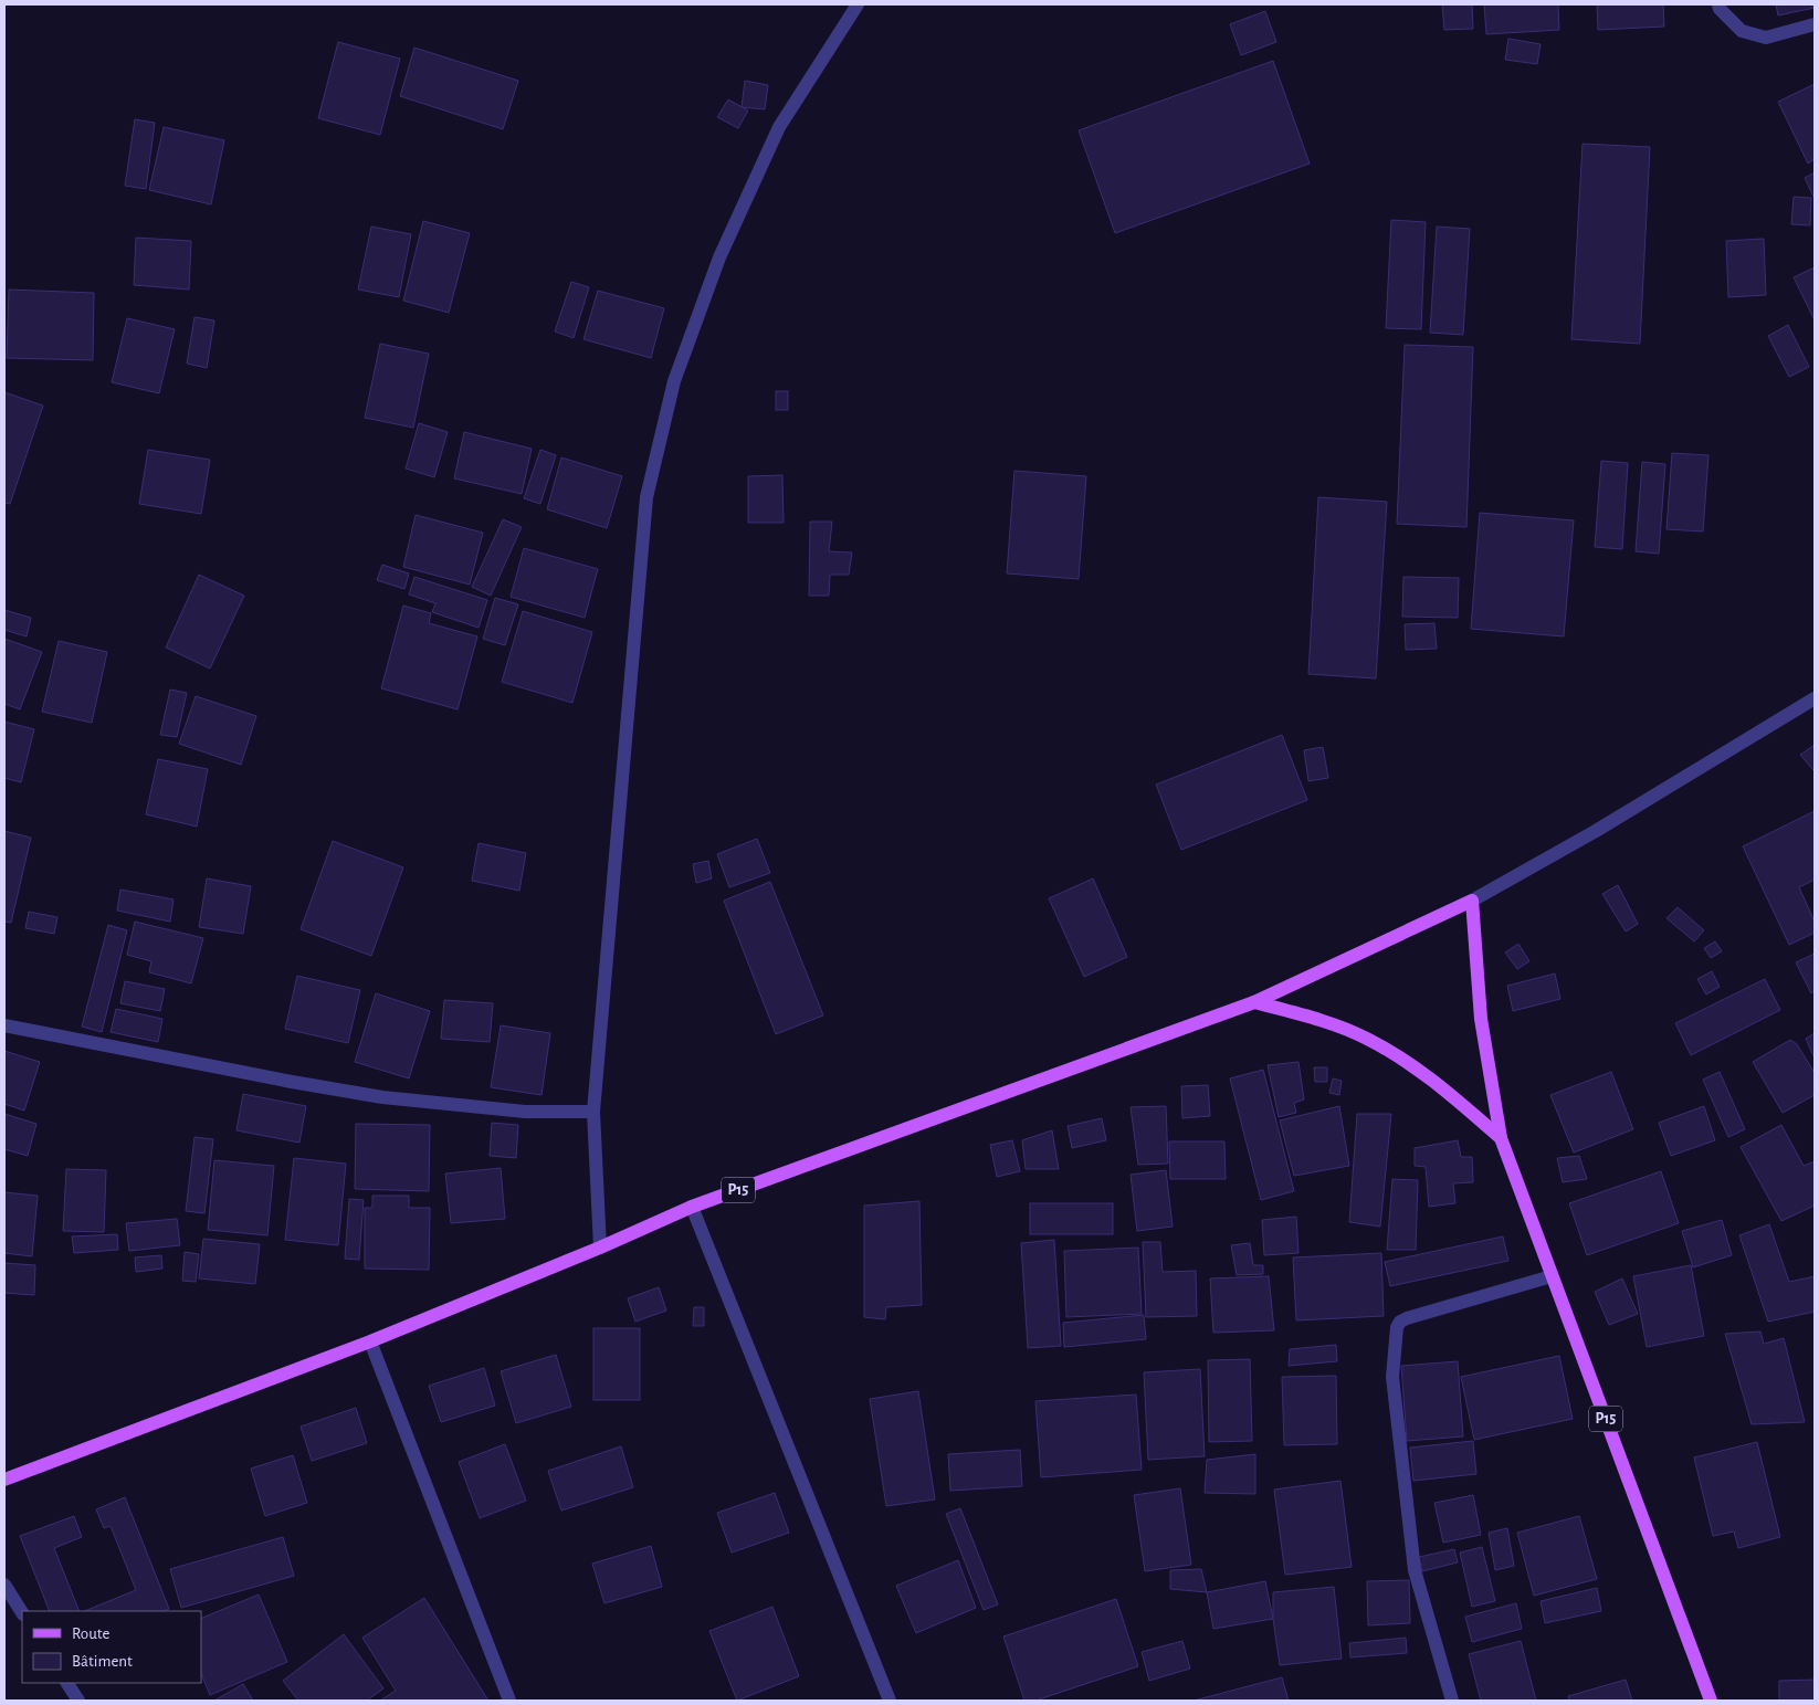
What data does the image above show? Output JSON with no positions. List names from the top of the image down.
{
  "streets": {
    "main road": ["P15"]
  },
  "legend": ["Route", "Bâtiment"]
}
